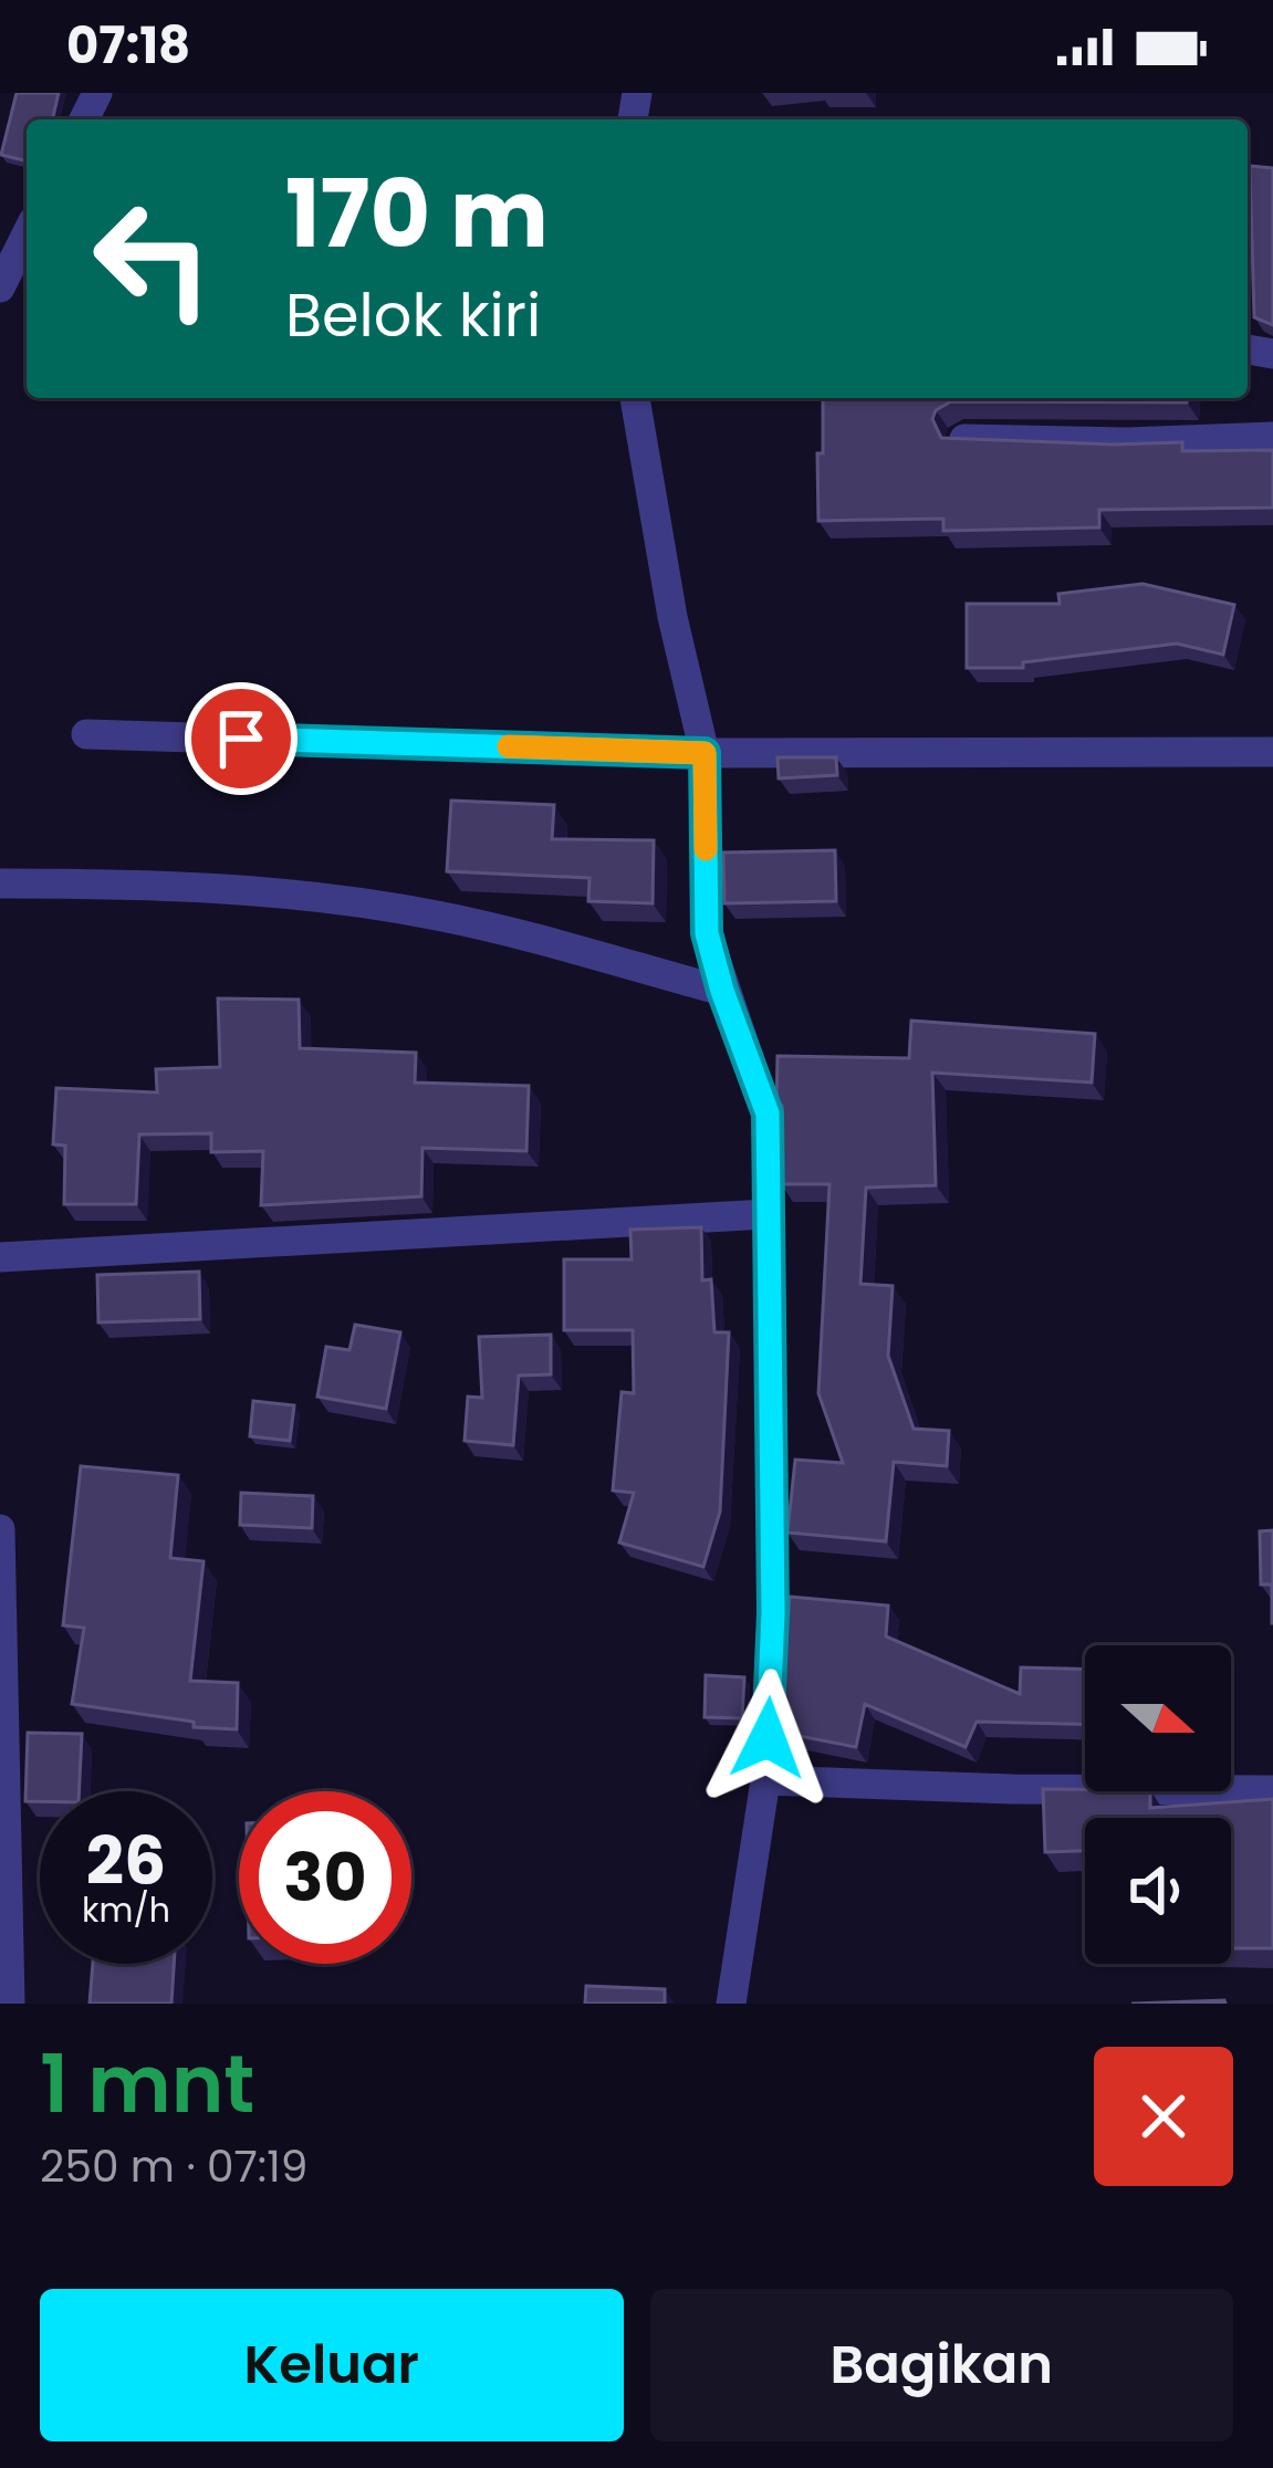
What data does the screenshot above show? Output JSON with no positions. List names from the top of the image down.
{
  "north": "right",
  "page": {
    "status": "07:18",
    "turn": ["170 m", "Belok kiri"],
    "speed": "26 km/h",
    "limit": "30",
    "heading": ["1 mnt", "250 m · 07:19"],
    "buttons": ["Keluar", "Bagikan"]
  }
}
